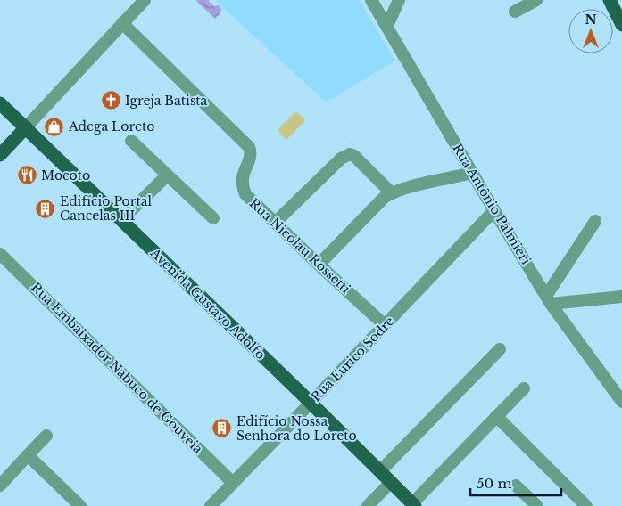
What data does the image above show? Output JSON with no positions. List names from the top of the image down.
{
  "streets": {
    "main road": ["Avenida Gustavo Adolfo"],
    "street": [
      "Rua Antônio Palmieri",
      "Rua Nicolau Rossetti",
      "Rua Eurico Sodre",
      "Rua Embaixador Nabuco de Gouveia"
    ]
  },
  "crossings": [
    ["Rua Antônio Palmieri", "Rua Eurico Sodre"],
    ["Rua Nicolau Rossetti", "Rua Eurico Sodre"],
    ["Avenida Gustavo Adolfo", "Rua Eurico Sodre"],
    ["Rua Eurico Sodre", "Rua Embaixador Nabuco de Gouveia"]
  ],
  "places": {
    "church": ["Igreja Batista"],
    "shop": ["Adega Loreto"],
    "restaurant": ["Mocoto"],
    "building": ["Edifício Portal Cancelas III", "Edifício Nossa Senhora do Loreto"]
  },
  "scale_bar": "50 m",
  "north": "top"
}
